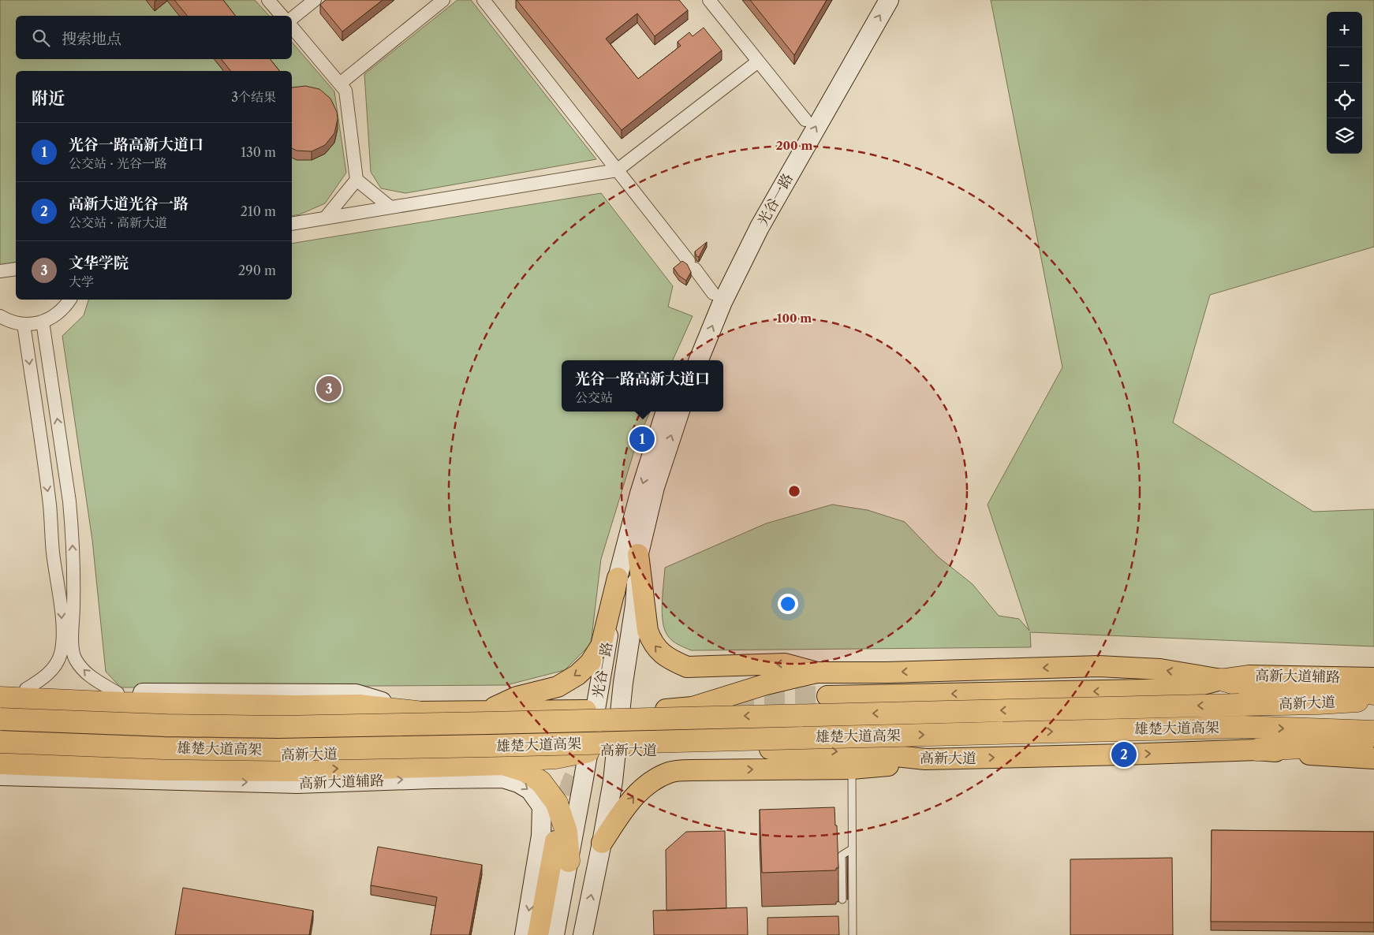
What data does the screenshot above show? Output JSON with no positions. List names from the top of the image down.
{
  "streets": {
    "highway": ["高新大道", "雄楚大道高架"],
    "main road": ["光谷一路", "高新大道辅路"]
  },
  "crossings": [
    ["光谷一路", "高新大道"],
    ["高新大道", "雄楚大道高架"]
  ],
  "page": {
    "map_buttons": ["+", "−"],
    "search": "搜索地点",
    "heading": ["附近", "3个结果"],
    "list": [
      {
        "mark": "1",
        "name": "光谷一路高新大道口",
        "note": "公交站 · 光谷一路",
        "value": "130 m"
      },
      {
        "mark": "2",
        "name": "高新大道光谷一路",
        "note": "公交站 · 高新大道",
        "value": "210 m"
      },
      {
        "mark": "3",
        "name": "文华学院",
        "note": "大学",
        "value": "290 m"
      }
    ],
    "popup": ["光谷一路高新大道口", "公交站"],
    "pins": ["3", "1", "2"]
  },
  "rings": ["200 m", "100 m"]
}
